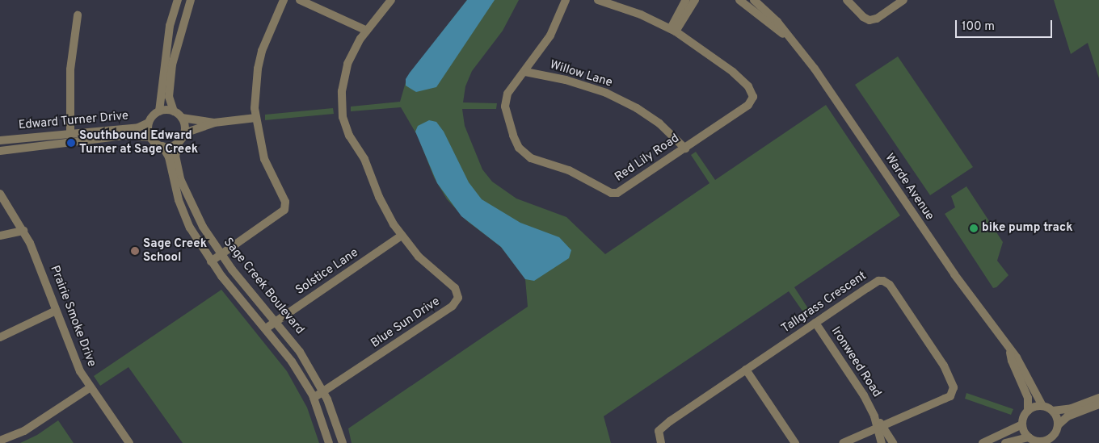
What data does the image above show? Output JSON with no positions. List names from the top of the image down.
{
  "streets": {
    "street": [
      "Willow Lane",
      "Edward Turner Drive",
      "Red Lily Road",
      "Warde Avenue",
      "Solstice Lane",
      "Sage Creek Boulevard",
      "Tallgrass Crescent",
      "Prairie Smoke Drive",
      "Blue Sun Drive",
      "Ironweed Road"
    ]
  },
  "crossings": [
    ["Willow Lane", "Red Lily Road"],
    ["Edward Turner Drive", "Sage Creek Boulevard"],
    ["Solstice Lane", "Sage Creek Boulevard"],
    ["Solstice Lane", "Blue Sun Drive"],
    ["Sage Creek Boulevard", "Blue Sun Drive"],
    ["Tallgrass Crescent", "Ironweed Road"]
  ],
  "places": ["Southbound Edward Turner at Sage Creek", "bike pump track", "Sage Creek School"],
  "scale_bar": "100 m"
}
